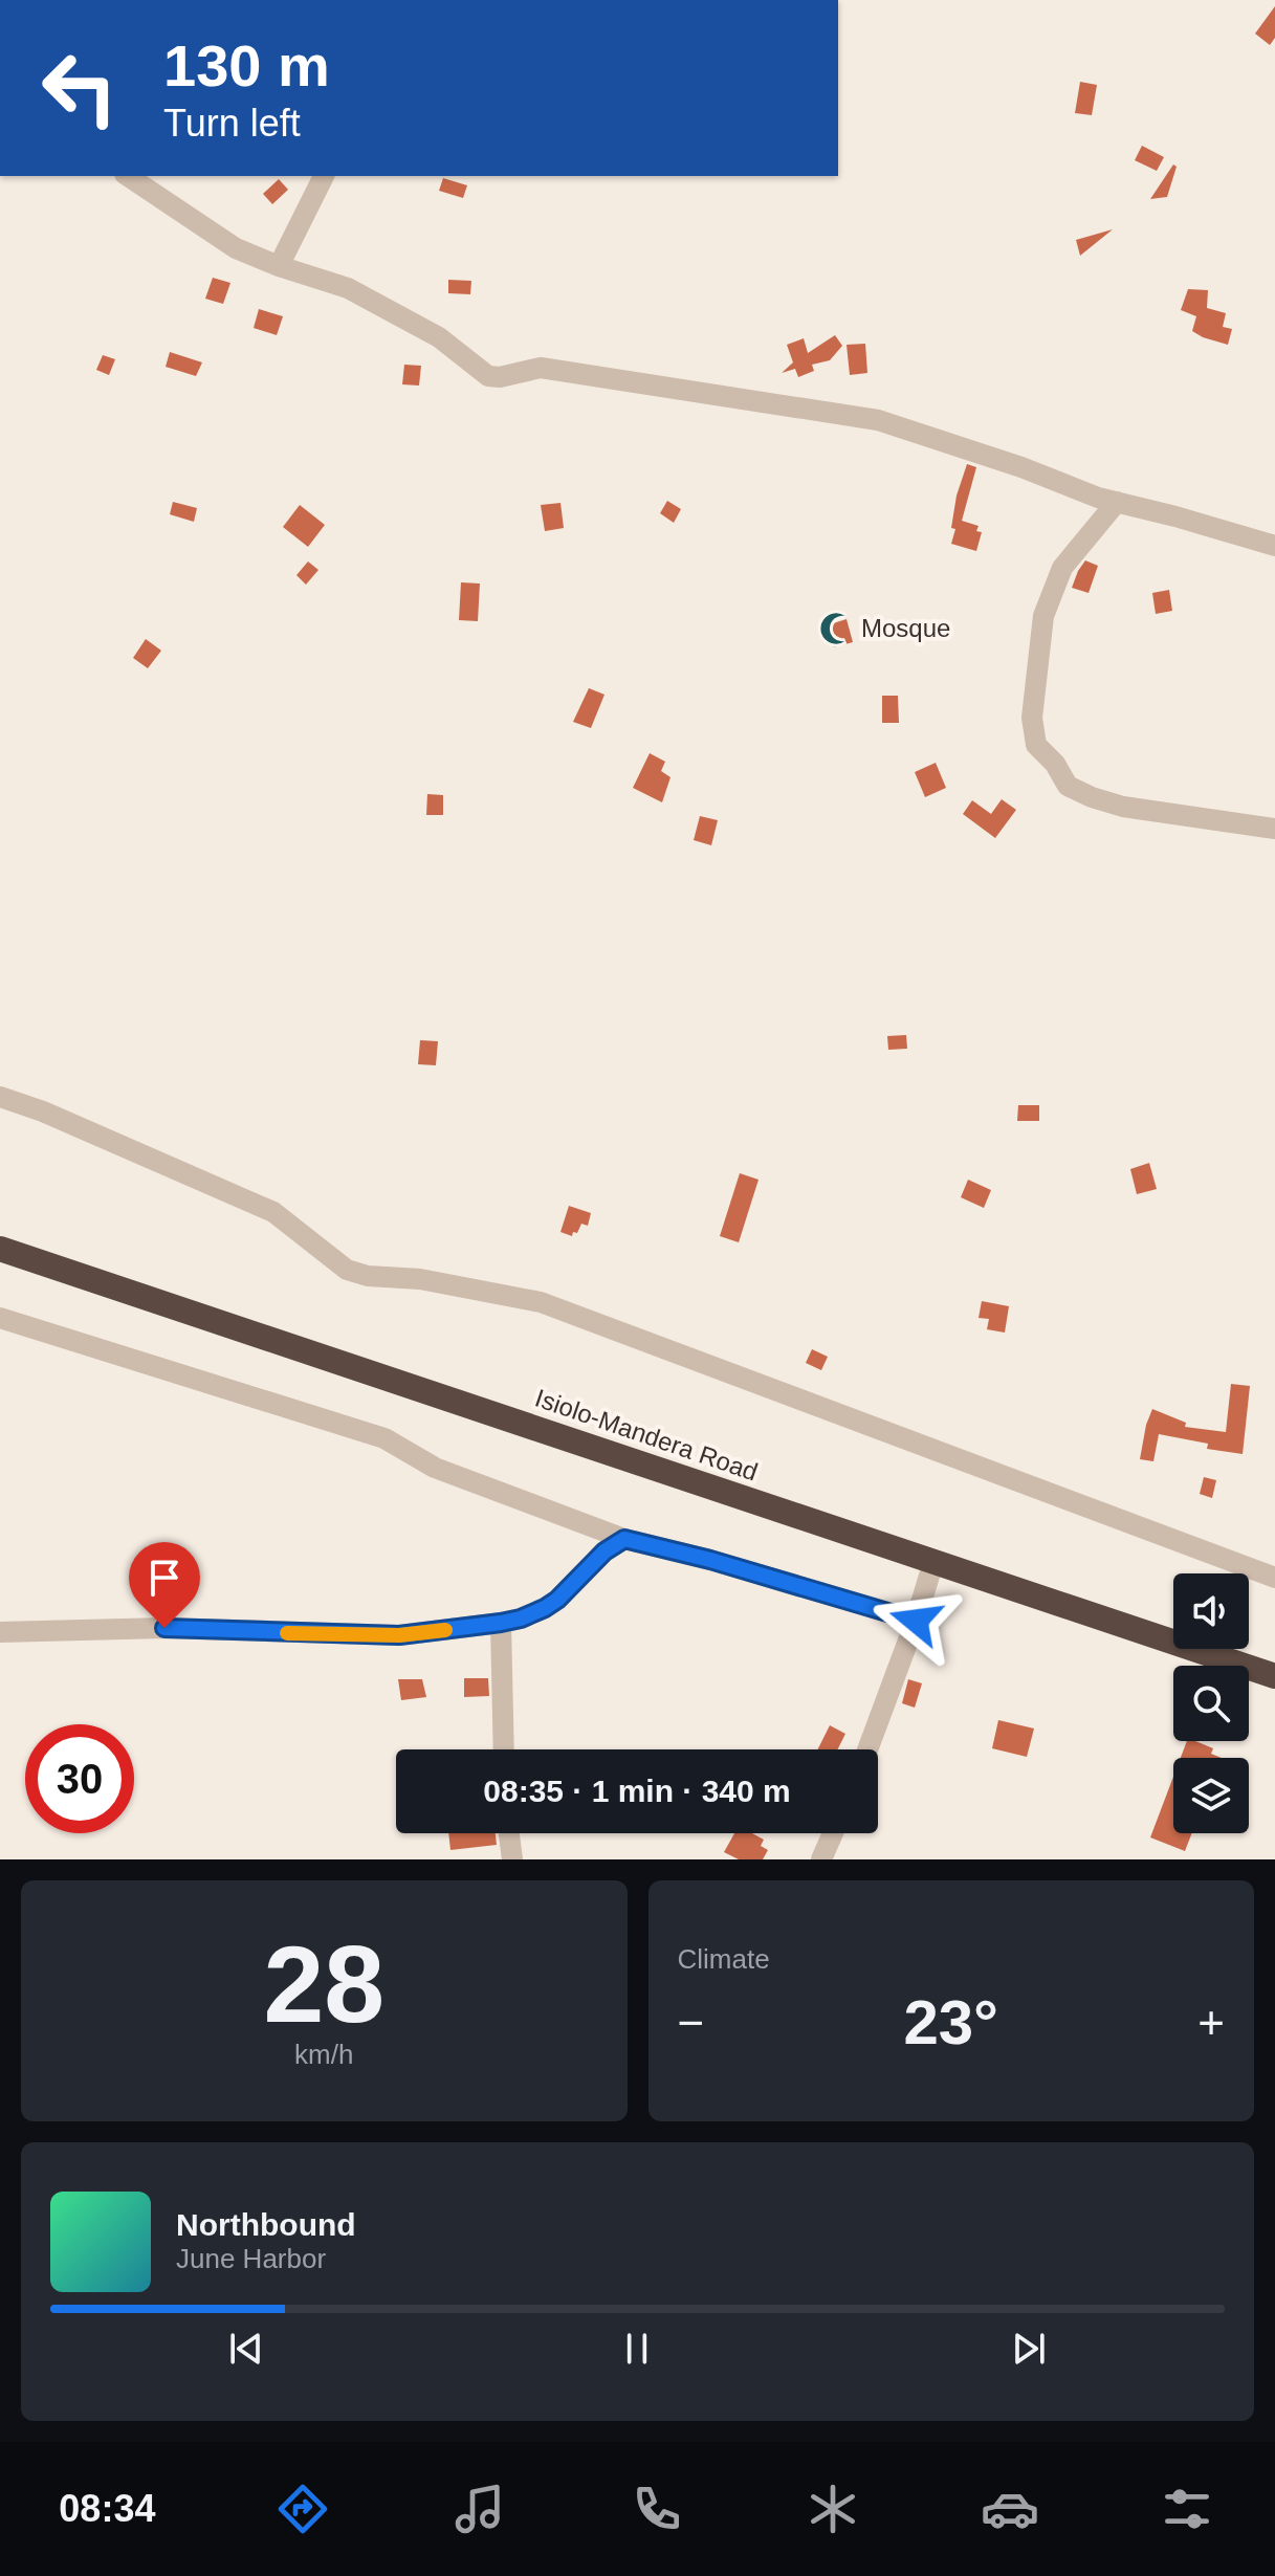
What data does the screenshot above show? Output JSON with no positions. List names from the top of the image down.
{
  "streets": {
    "highway": ["Isiolo-Mandera Road"]
  },
  "places": {
    "mosque": ["Mosque"]
  },
  "page": {
    "turn": ["130 m", "Turn left"],
    "limit": "30",
    "trip": "08:35 · 1 min · 340 m",
    "tile": [
      ["28", "km/h"],
      "Climate"
    ],
    "heat": ["−", "23°", "+"],
    "song": ["Northbound", "June Harbor"],
    "tabs": "08:34"
  }
}
